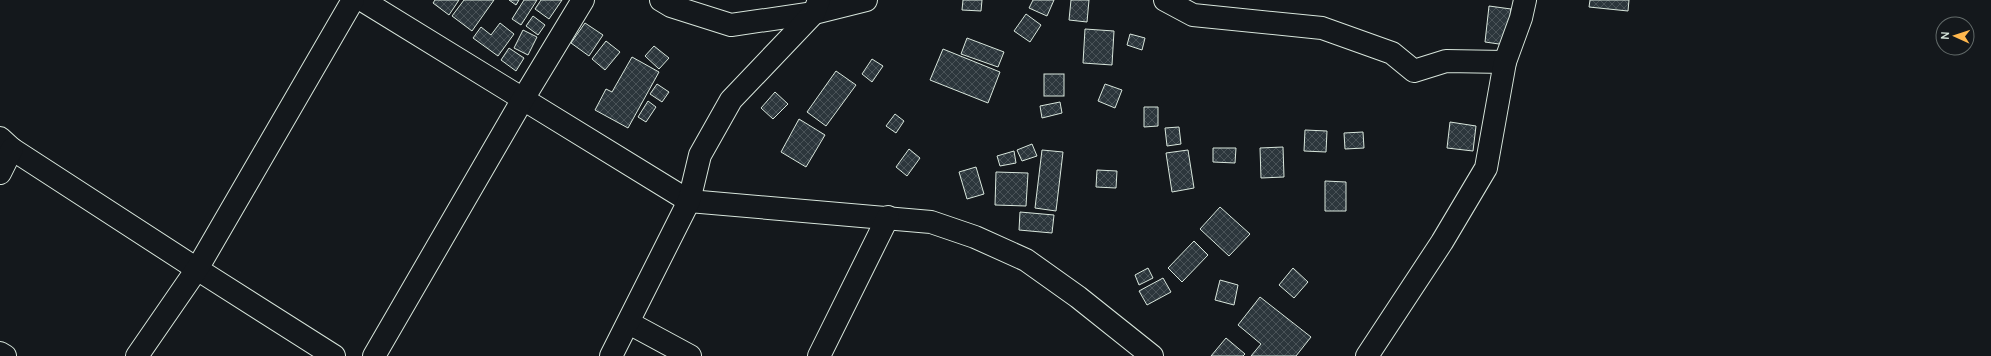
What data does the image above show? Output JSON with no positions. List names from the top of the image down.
{
  "north": "left"
}
